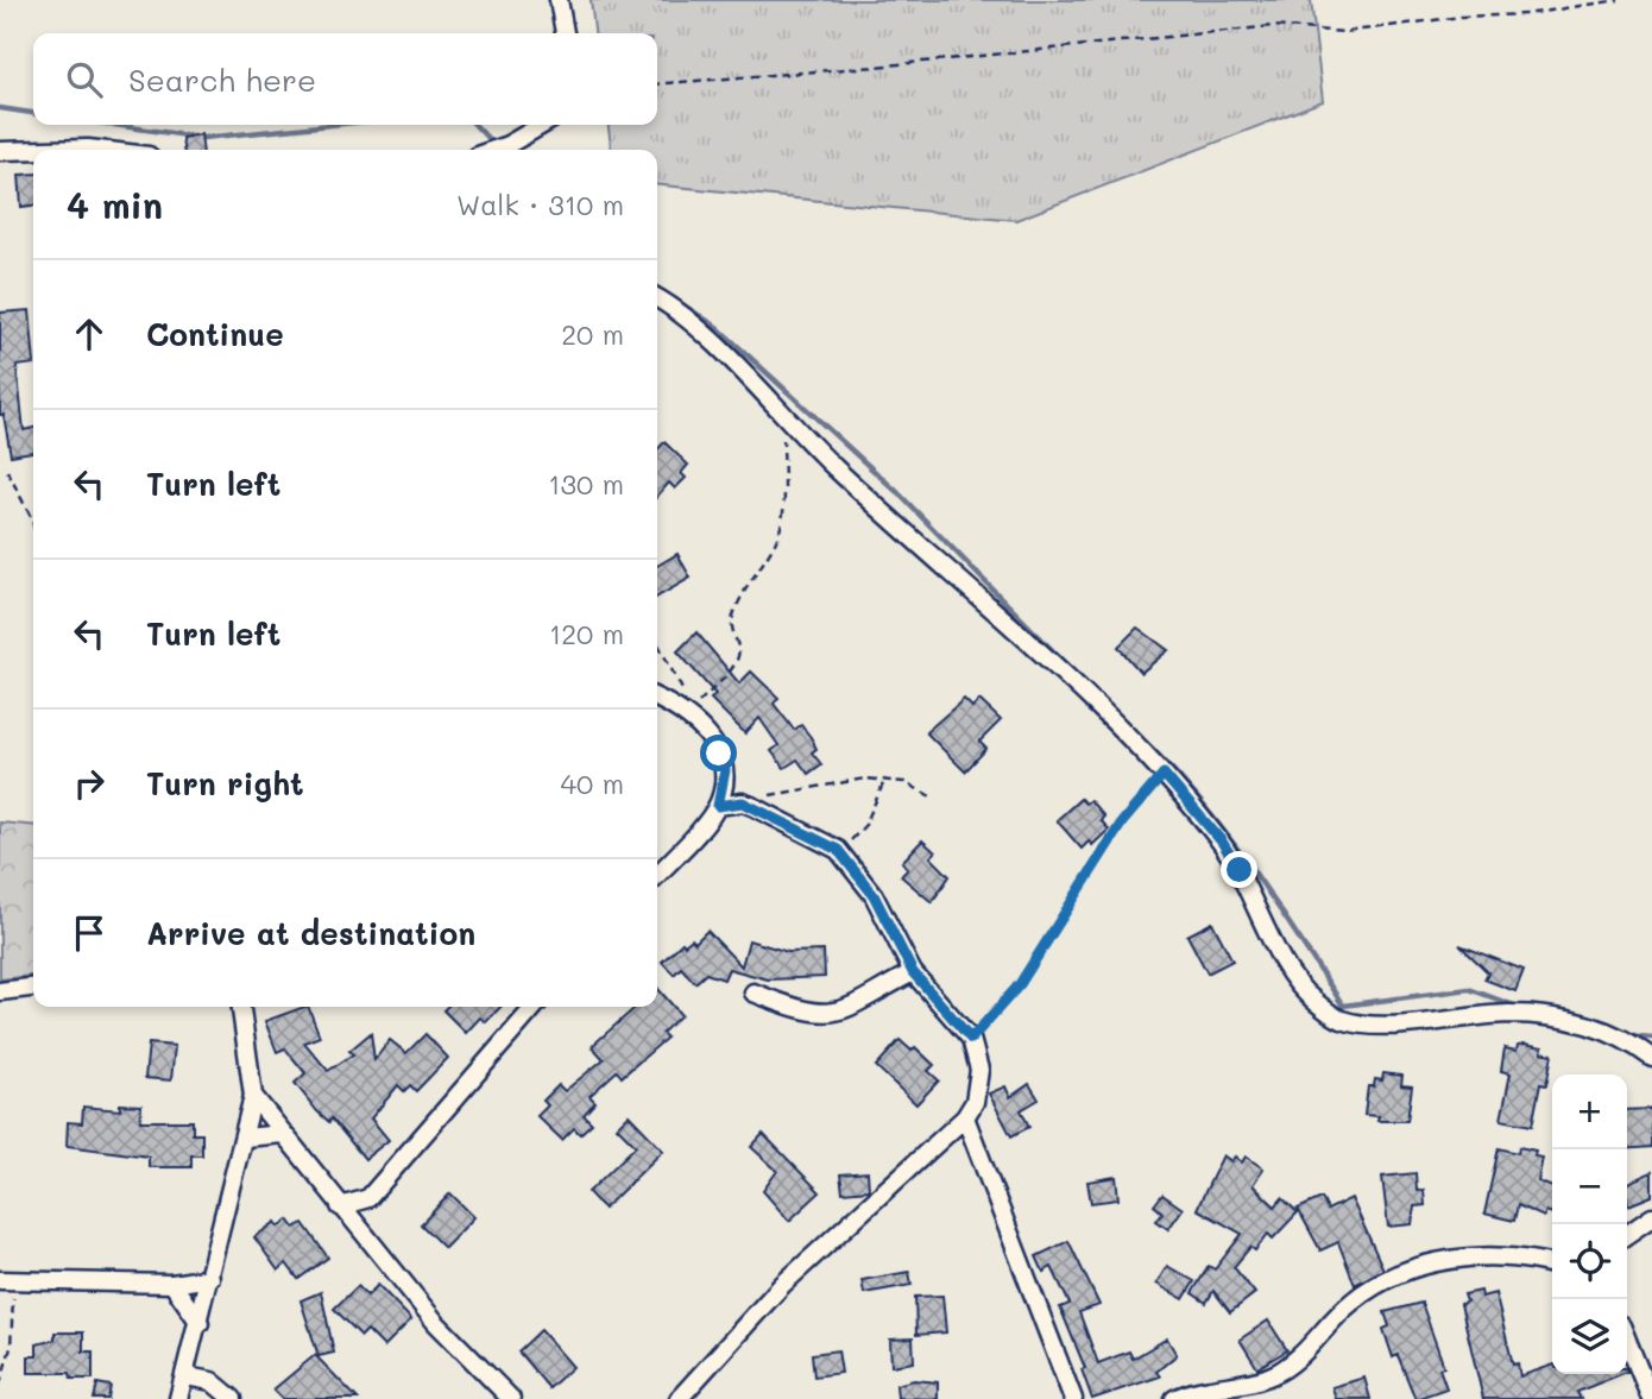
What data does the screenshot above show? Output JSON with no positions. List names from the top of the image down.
{
  "page": {
    "search": "Search here",
    "heading": ["4 min", "Walk · 310 m"],
    "list": [
      ["Continue", "20 m"],
      ["Turn left", "130 m"],
      ["Turn left", "120 m"],
      ["Turn right", "40 m"],
      "Arrive at destination"
    ],
    "map_buttons": ["+", "−"]
  }
}
